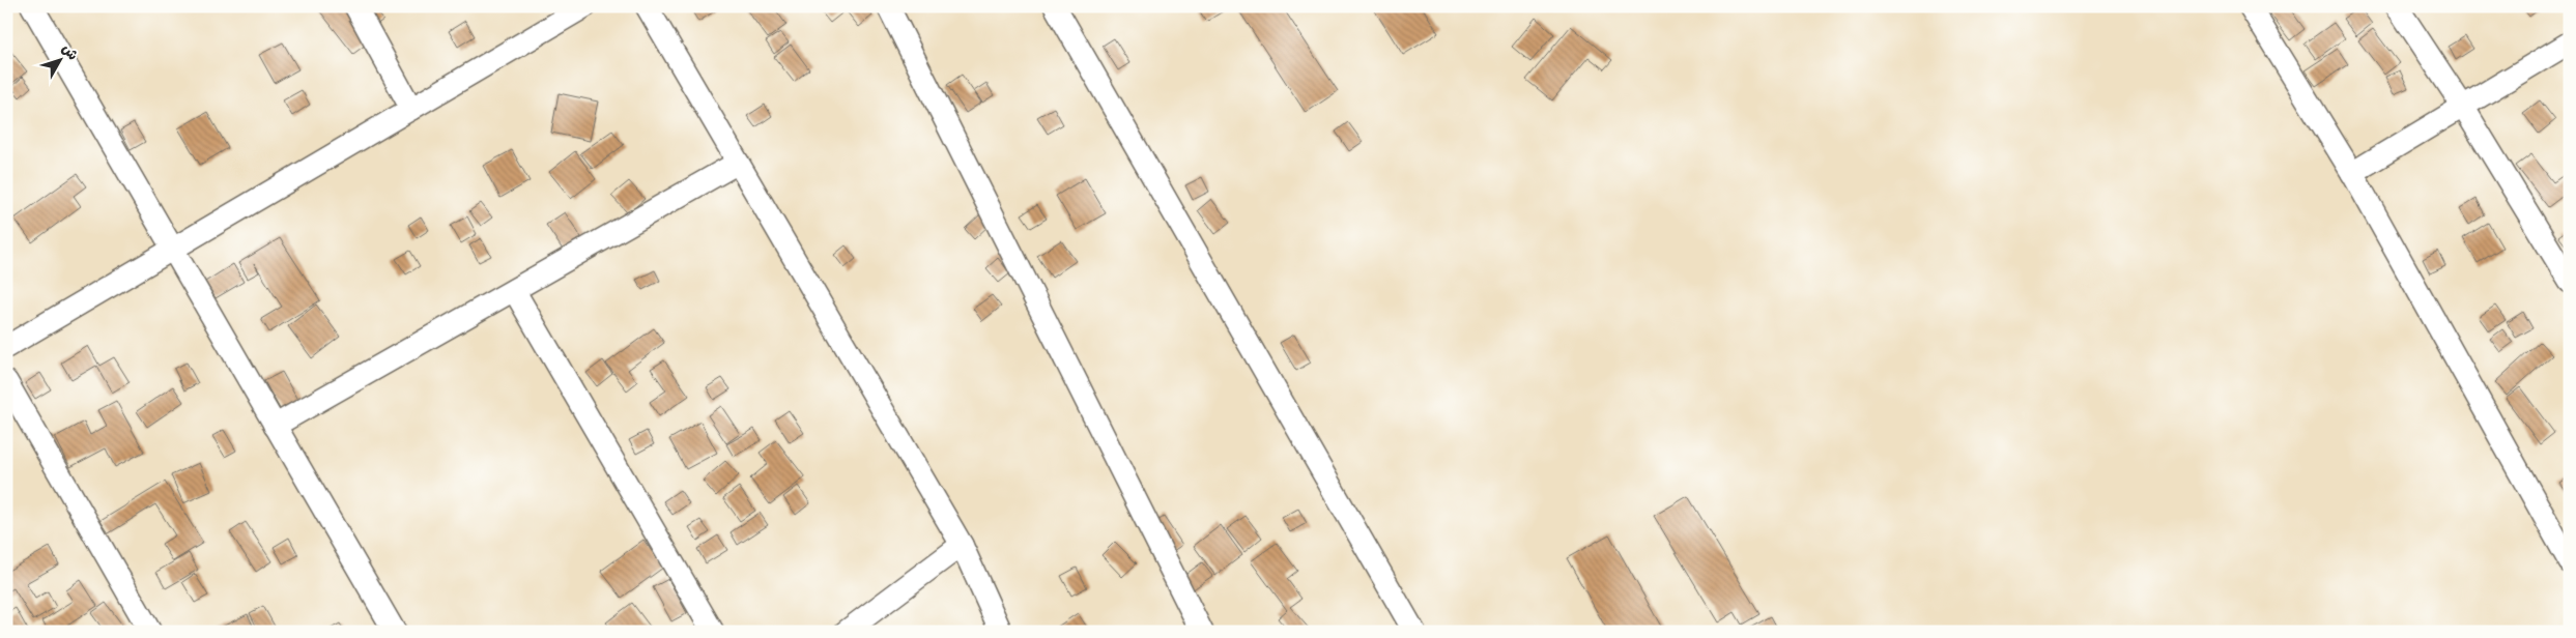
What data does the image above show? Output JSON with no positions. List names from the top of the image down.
{
  "north": "top right"
}
